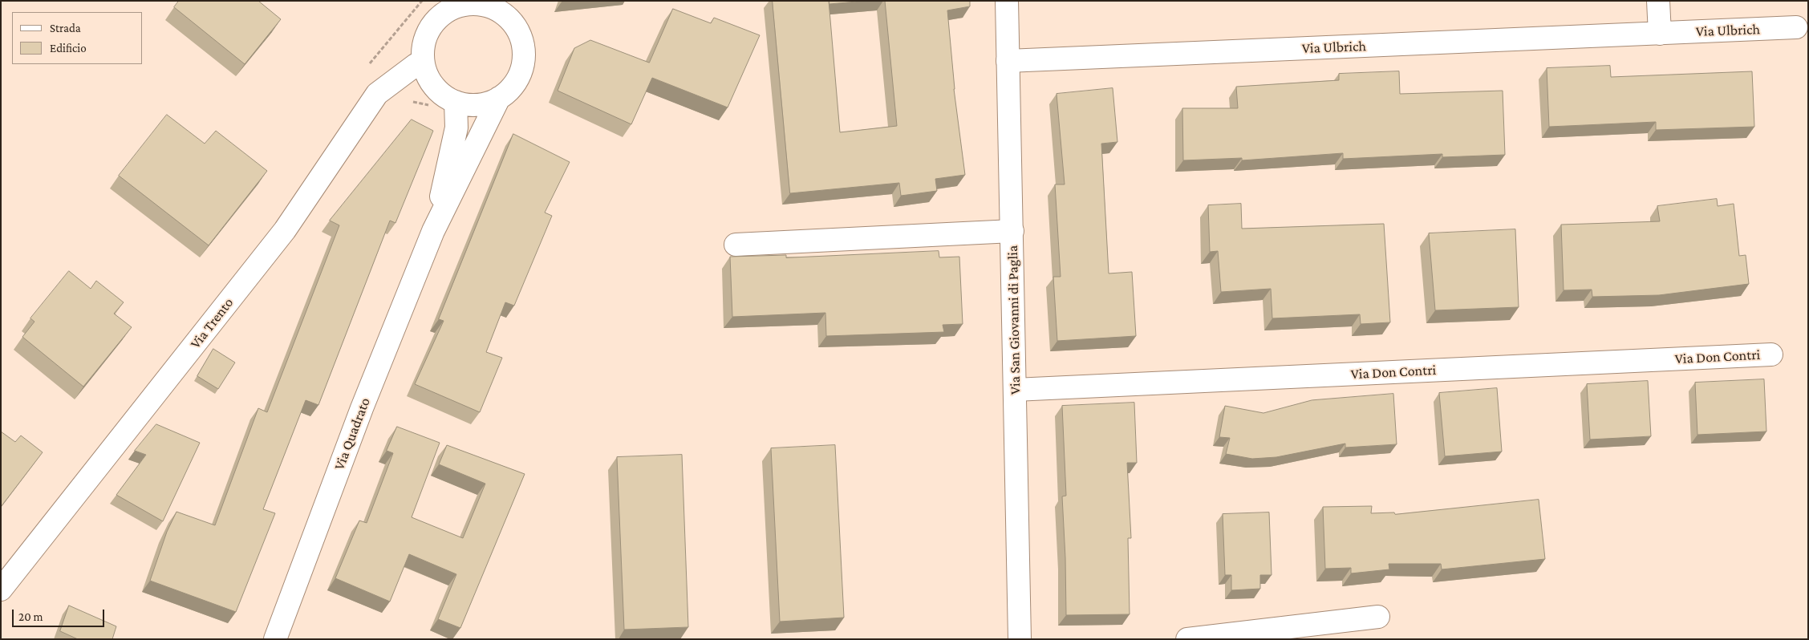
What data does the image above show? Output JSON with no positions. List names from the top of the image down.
{
  "streets": {
    "street": [
      "Via Ulbrich",
      "Via San Giovanni di Paglia",
      "Via Trento",
      "Via Don Contri",
      "Via Quadrato"
    ]
  },
  "crossings": [
    ["Via Ulbrich", "Via San Giovanni di Paglia"],
    ["Via San Giovanni di Paglia", "Via Don Contri"],
    ["Via Trento", "Via Quadrato"]
  ],
  "legend": ["Strada", "Edificio"],
  "scale_bar": "20 m"
}
